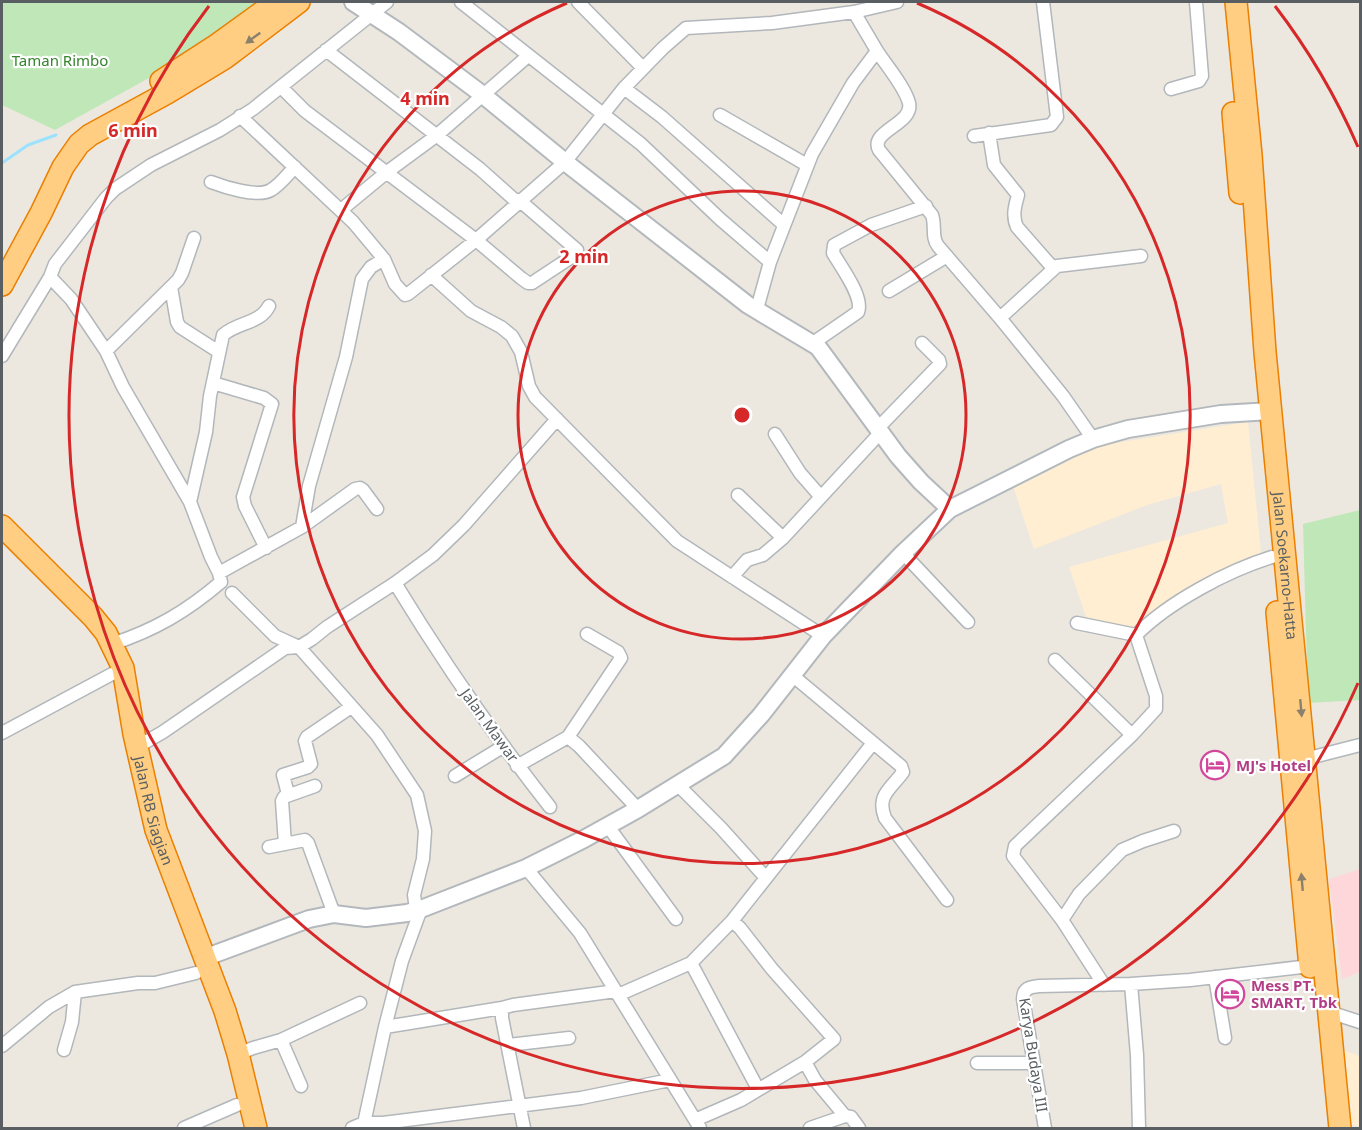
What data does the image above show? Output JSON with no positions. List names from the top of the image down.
{
  "streets": {
    "highway": ["Jalan Soekarno-Hatta", "Jalan RB Siagian"],
    "street": ["Jalan Mawar", "Karya Budaya III"]
  },
  "parks": ["Taman Rimbo"],
  "places": {
    "hotel": ["MJ's Hotel", "Mess PT. SMART, Tbk"]
  },
  "rings": ["4 min", "6 min", "2 min"]
}
